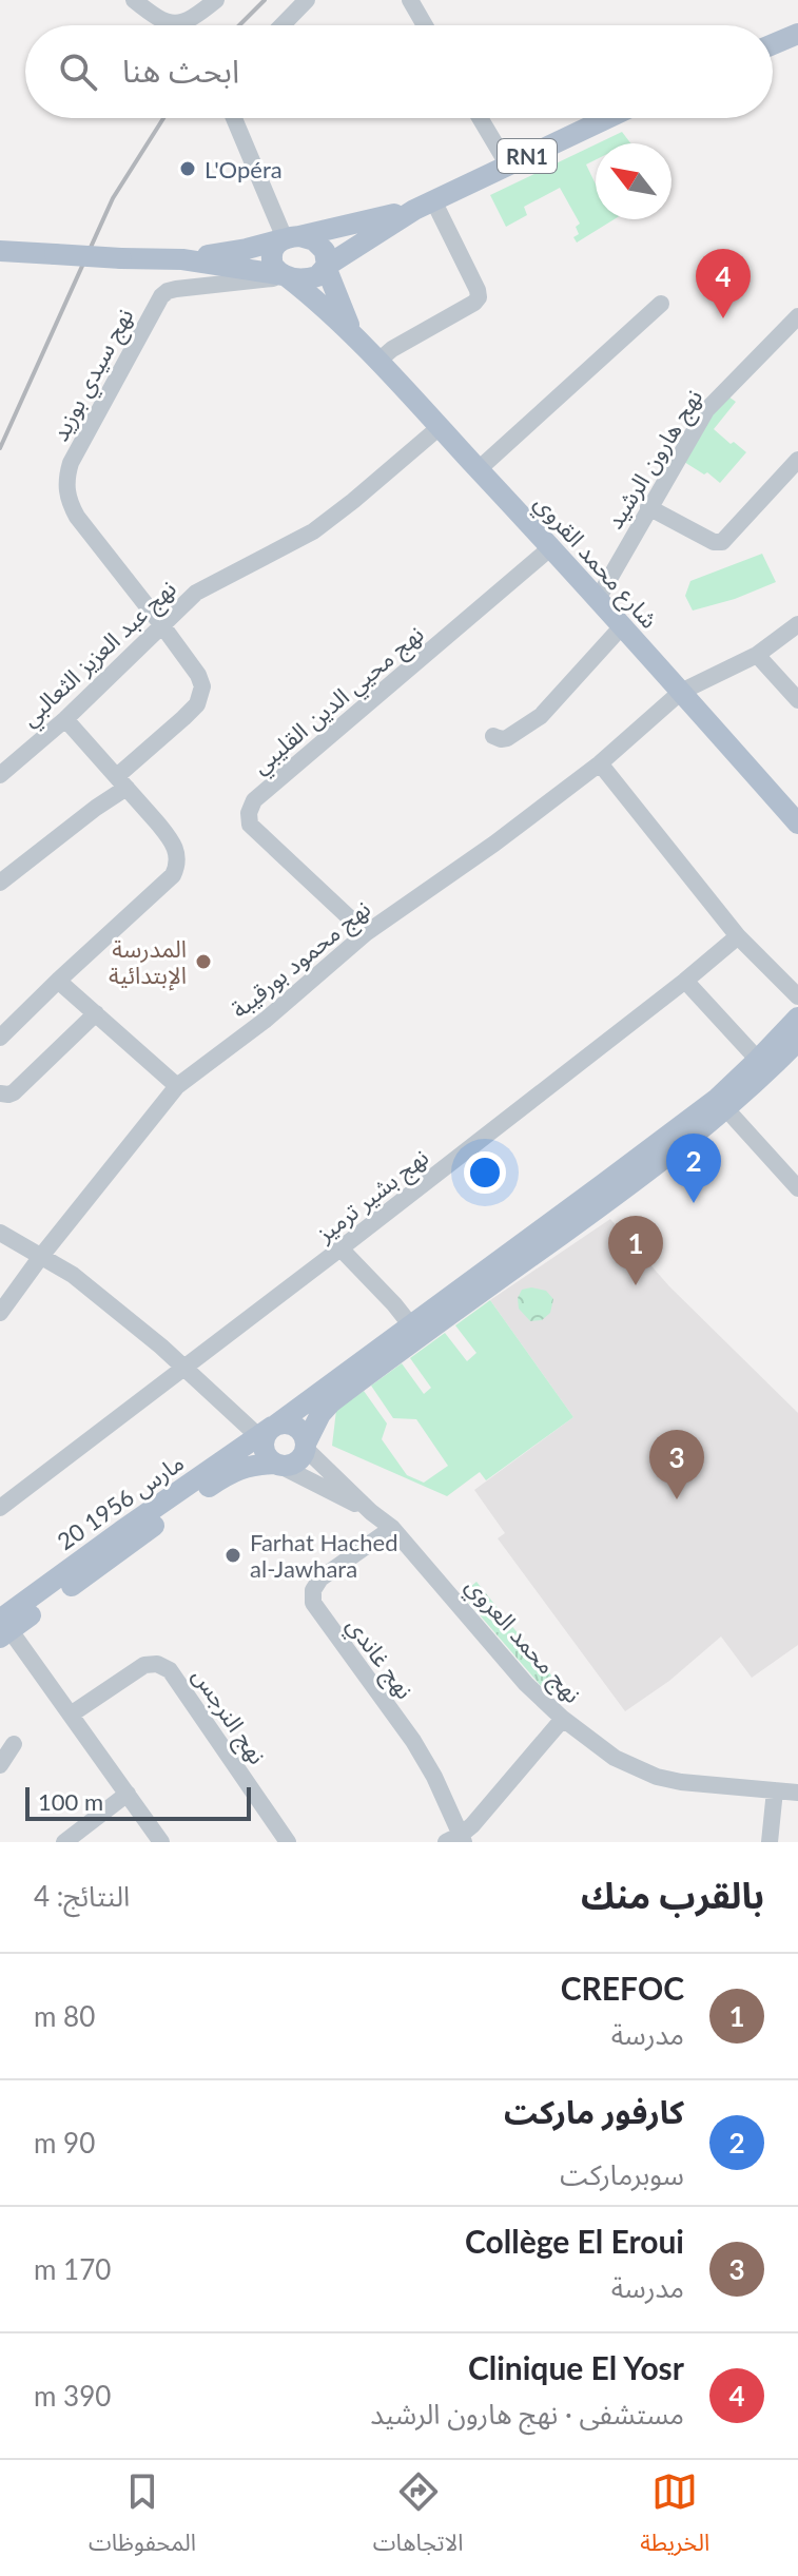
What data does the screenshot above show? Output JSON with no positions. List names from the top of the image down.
{
  "streets": {
    "main road": ["RN1", "شارع محمد القروي", "20 مارس 1956"],
    "street": [
      "نهج سيدي بوزيد",
      "نهج هارون الرشيد",
      "نهج عبد العزيز الثعالبي",
      "نهج محيي الدين القليبي",
      "نهج محمود بورقيبة",
      "نهج بشير ترميز",
      "نهج محمد العروي",
      "نهج غاندي",
      "نهج النرجس"
    ]
  },
  "crossings": [
    ["RN1", "نهج سيدي بوزيد"],
    ["RN1", "شارع محمد القروي"],
    ["نهج سيدي بوزيد", "شارع محمد القروي"],
    ["نهج سيدي بوزيد", "نهج عبد العزيز الثعالبي"],
    ["نهج هارون الرشيد", "شارع محمد القروي"],
    ["شارع محمد القروي", "نهج عبد العزيز الثعالبي"],
    ["شارع محمد القروي", "نهج محيي الدين القليبي"],
    ["شارع محمد القروي", "نهج محمود بورقيبة"],
    ["نهج محيي الدين القليبي", "نهج محمود بورقيبة"],
    ["20 مارس 1956", "نهج محمد العروي"],
    ["نهج محمد العروي", "نهج غاندي"]
  ],
  "places": ["L'Opéra", "المدرسة الإبتدائية", "Farhat Hached al-Jawhara"],
  "scale_bar": "100 m",
  "north": "top left",
  "page": {
    "search": "ابحث هنا",
    "pins": [
      "4",
      "2",
      "1",
      "3"
    ],
    "scale": "100 m",
    "heading": ["بالقرب منك", "النتائج: 4"],
    "list": [
      {
        "mark": "1",
        "name": "CREFOC",
        "note": "مدرسة",
        "value": "80 m"
      },
      {
        "mark": "2",
        "name": "كارفور ماركت",
        "note": "سوبرماركت",
        "value": "90 m"
      },
      {
        "mark": "3",
        "name": "Collège El Eroui",
        "note": "مدرسة",
        "value": "170 m"
      },
      {
        "mark": "4",
        "name": "Clinique El Yosr",
        "note": "مستشفى · نهج هارون الرشيد",
        "value": "390 m"
      }
    ],
    "nav": ["الخريطة", "الاتجاهات", "المحفوظات"]
  }
}
